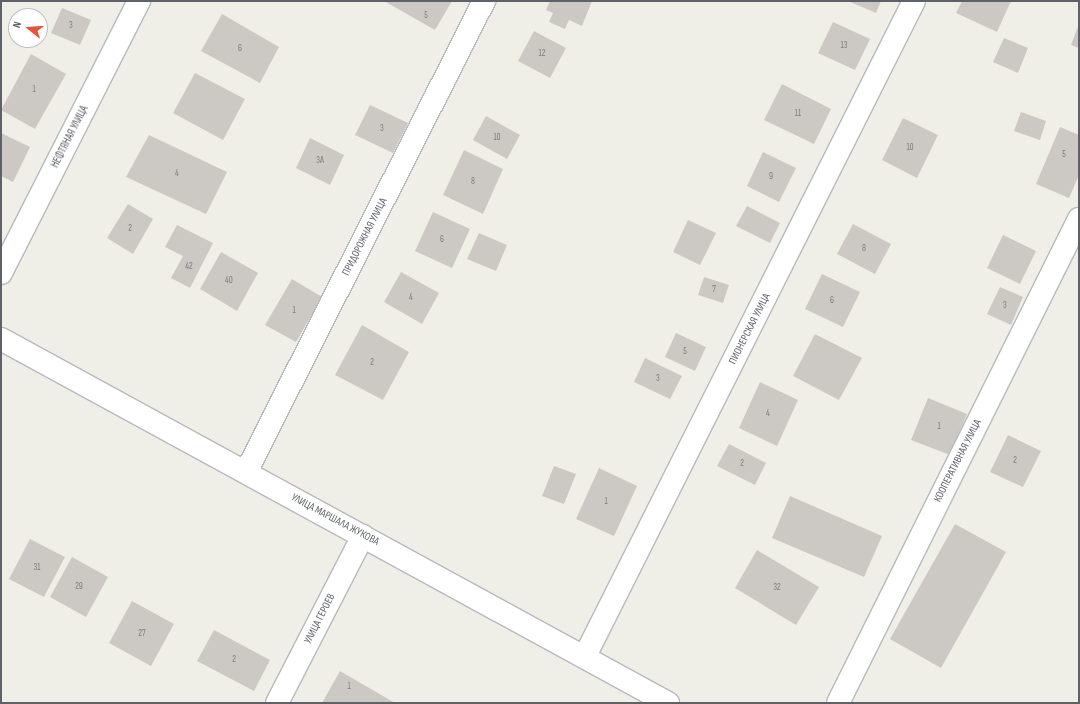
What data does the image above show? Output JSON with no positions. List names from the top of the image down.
{
  "streets": {
    "street": [
      "НЕФТЯНАЯ УЛИЦА",
      "ПРИДОРОЖНАЯ УЛИЦА",
      "ПИОНЕРСКАЯ УЛИЦА",
      "КООПЕРАТИВНАЯ УЛИЦА",
      "УЛИЦА МАРШАЛА ЖУКОВА",
      "УЛИЦА ГЕРОЕВ"
    ]
  },
  "crossings": [
    ["ПРИДОРОЖНАЯ УЛИЦА", "УЛИЦА МАРШАЛА ЖУКОВА"],
    ["ПИОНЕРСКАЯ УЛИЦА", "УЛИЦА МАРШАЛА ЖУКОВА"],
    ["УЛИЦА МАРШАЛА ЖУКОВА", "УЛИЦА ГЕРОЕВ"]
  ],
  "house_numbers": [
    "5",
    "3",
    "13",
    "6",
    "12",
    "1",
    "11",
    "3",
    "10",
    "10",
    "5",
    "3А",
    "4",
    "9",
    "8",
    "2",
    "6",
    "8",
    "42",
    "40",
    "7",
    "4",
    "6",
    "3",
    "1",
    "5",
    "2",
    "3",
    "4",
    "1",
    "2",
    "2",
    "1",
    "31",
    "29",
    "32",
    "27",
    "2",
    "1"
  ],
  "north": "left"
}
